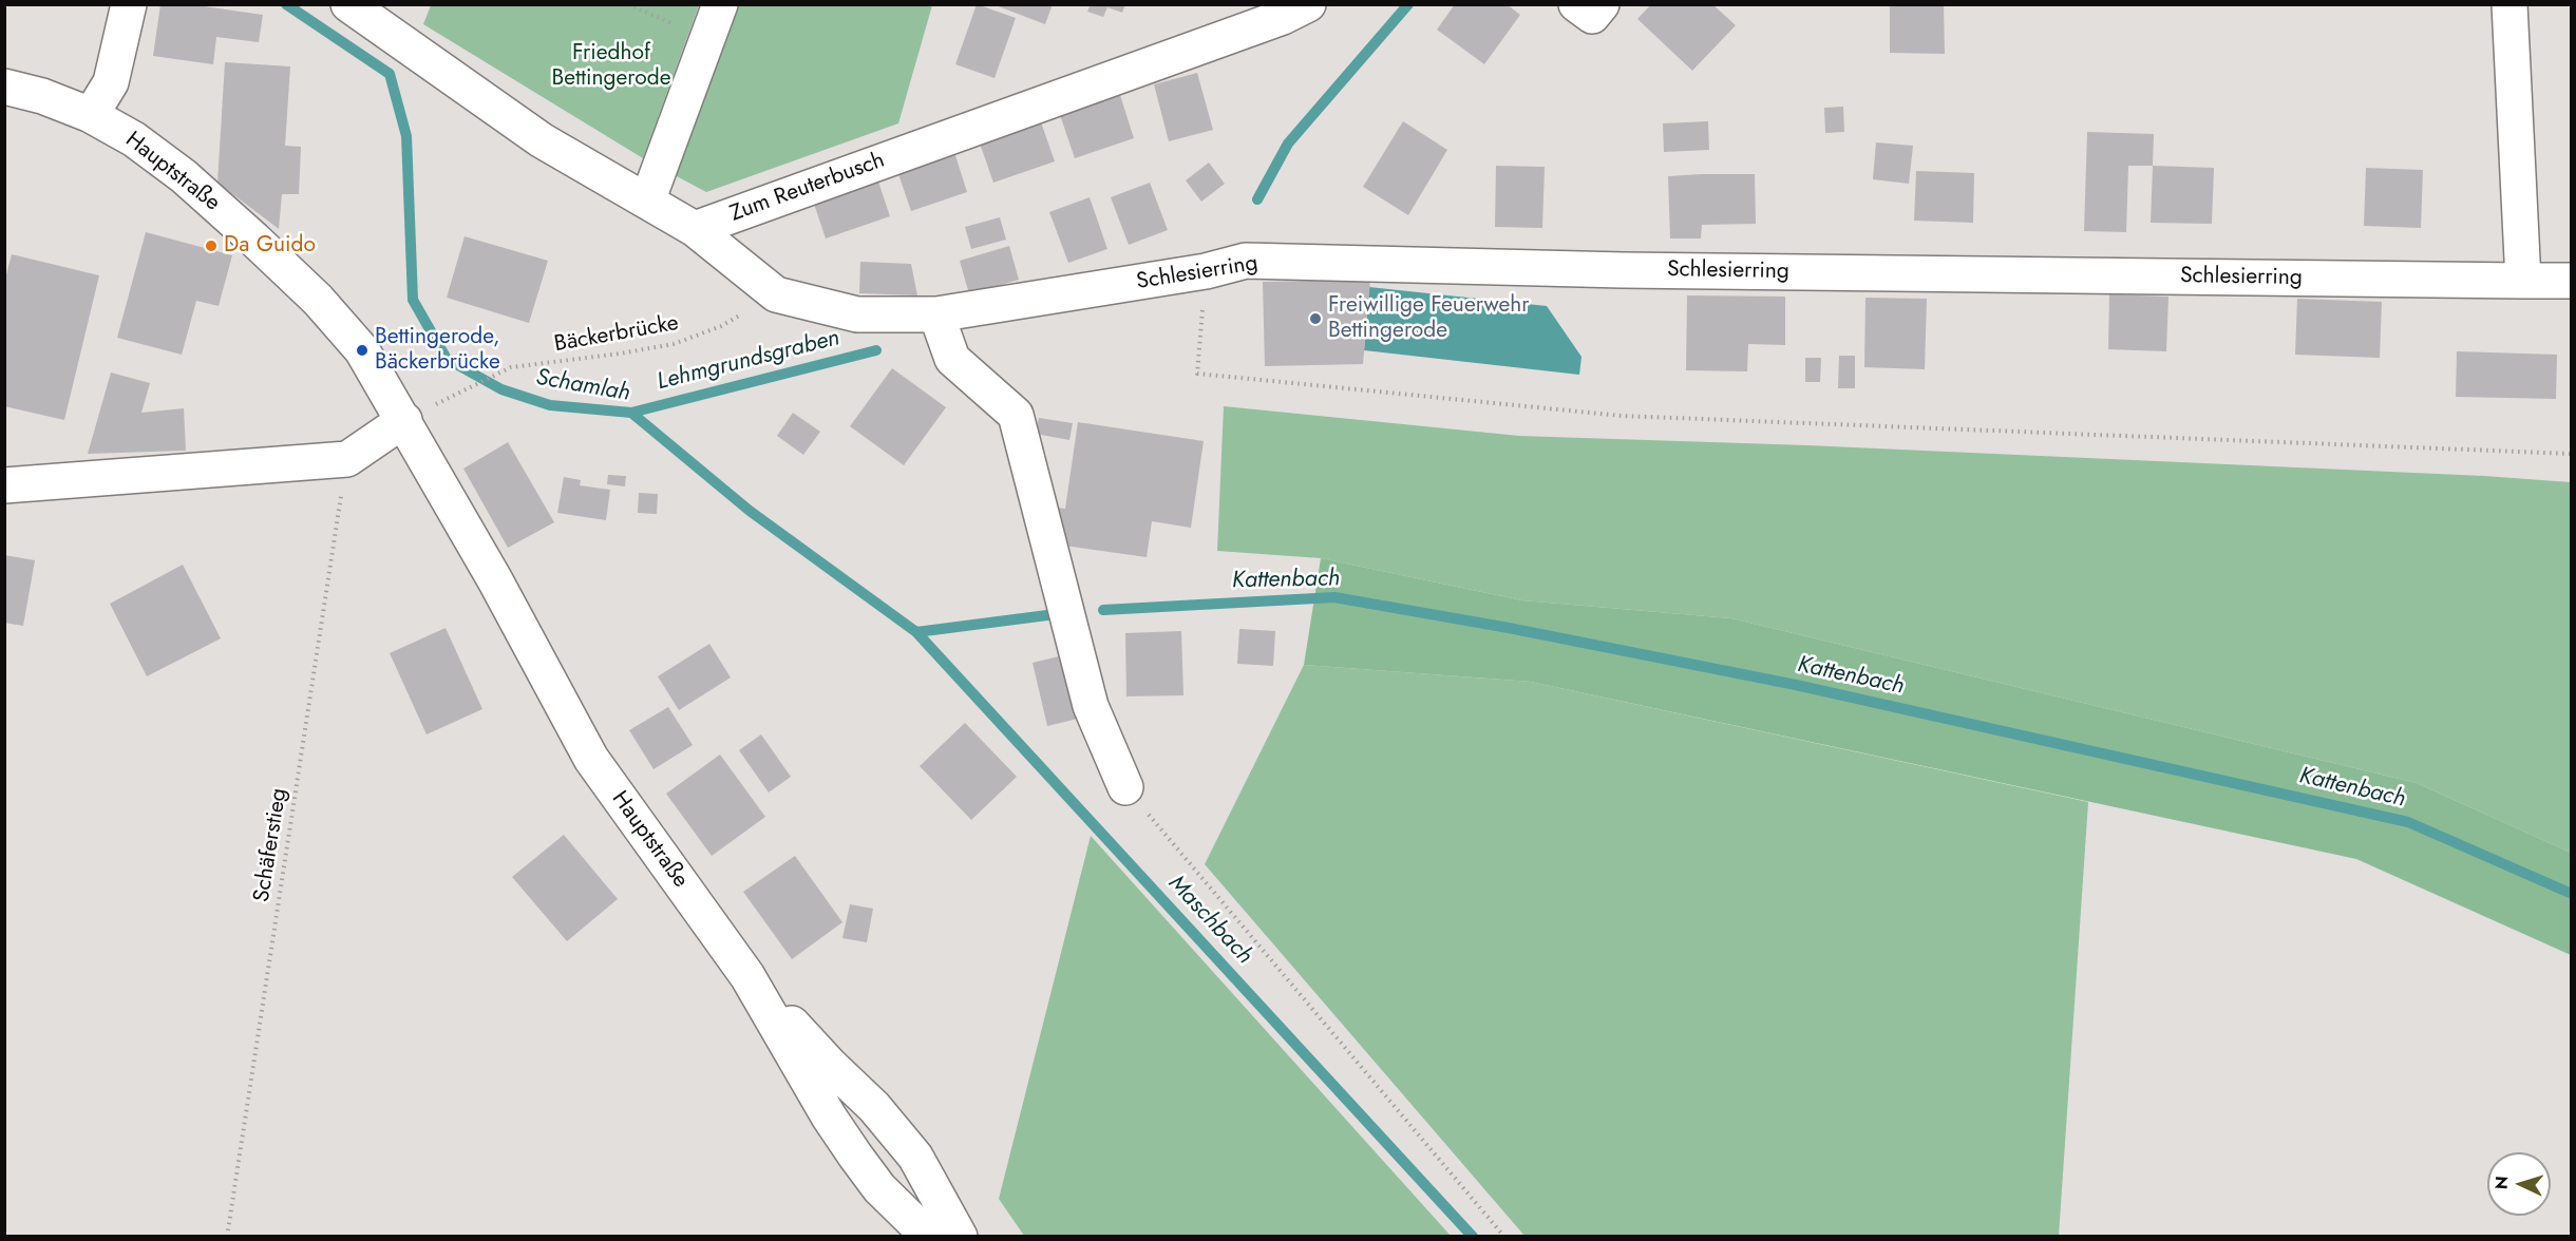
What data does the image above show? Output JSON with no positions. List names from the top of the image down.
{
  "streets": {
    "street": ["Hauptstraße", "Zum Reuterbusch", "Schlesierring"],
    "path": ["Bäckerbrücke", "Schäferstieg"]
  },
  "crossings": [
    ["Zum Reuterbusch", "Schlesierring"],
    ["Schlesierring", "Bäckerbrücke"]
  ],
  "water": [
    "Lehmgrundsgraben",
    "Schamlah",
    "Kattenbach",
    "Maschbach"
  ],
  "parks": ["Friedhof Bettingerode"],
  "places": ["Da Guido", "Freiwillige Feuerwehr Bettingerode", "Bettingerode, Bäckerbrücke"],
  "north": "left"
}
